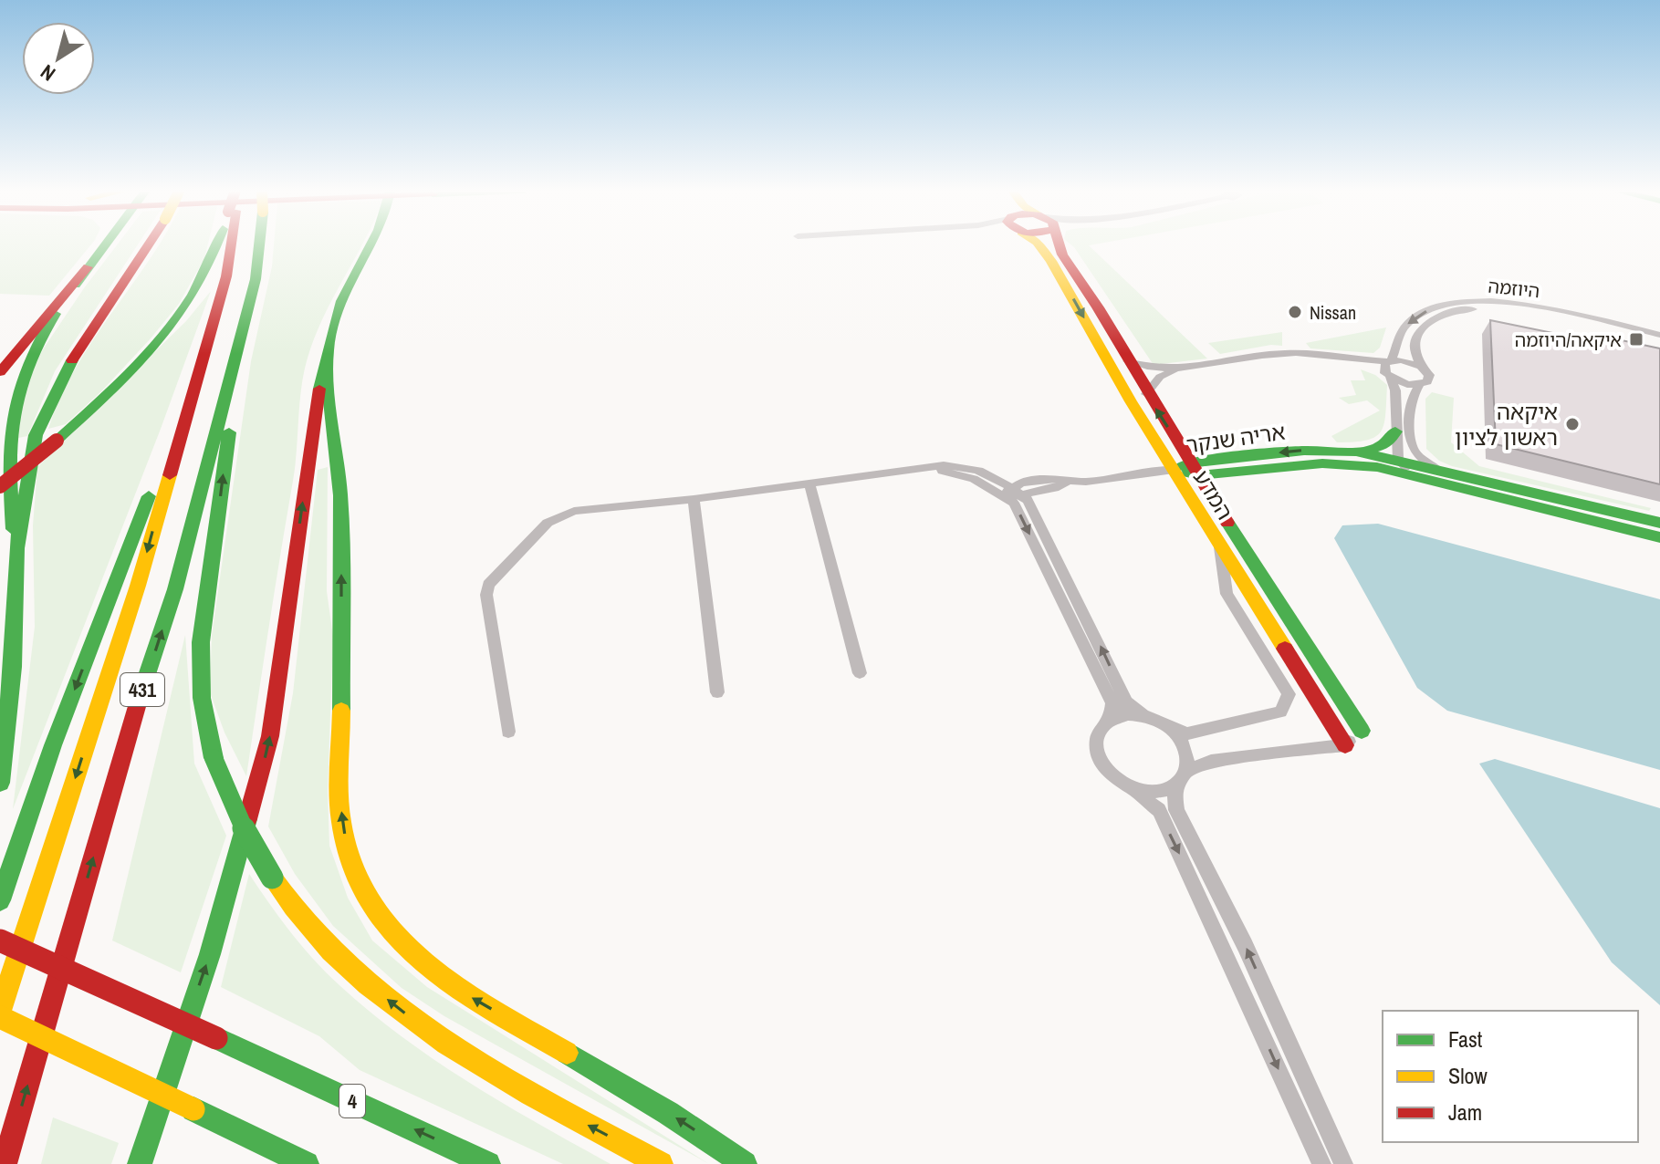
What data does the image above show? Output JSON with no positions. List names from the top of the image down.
{
  "streets": {
    "main road": [
      "אריה שנקר",
      "המדע",
      "431",
      "4"
    ],
    "street": ["היוזמה"]
  },
  "crossings": [
    ["אריה שנקר", "המדע"]
  ],
  "one_way": ["היוזמה"],
  "places": {
    "other": ["Nissan", "איקאה ראשון לציון"],
    "transit": ["איקאה/היוזמה"]
  },
  "legend": ["Fast", "Slow", "Jam"],
  "north": "bottom left"
}
